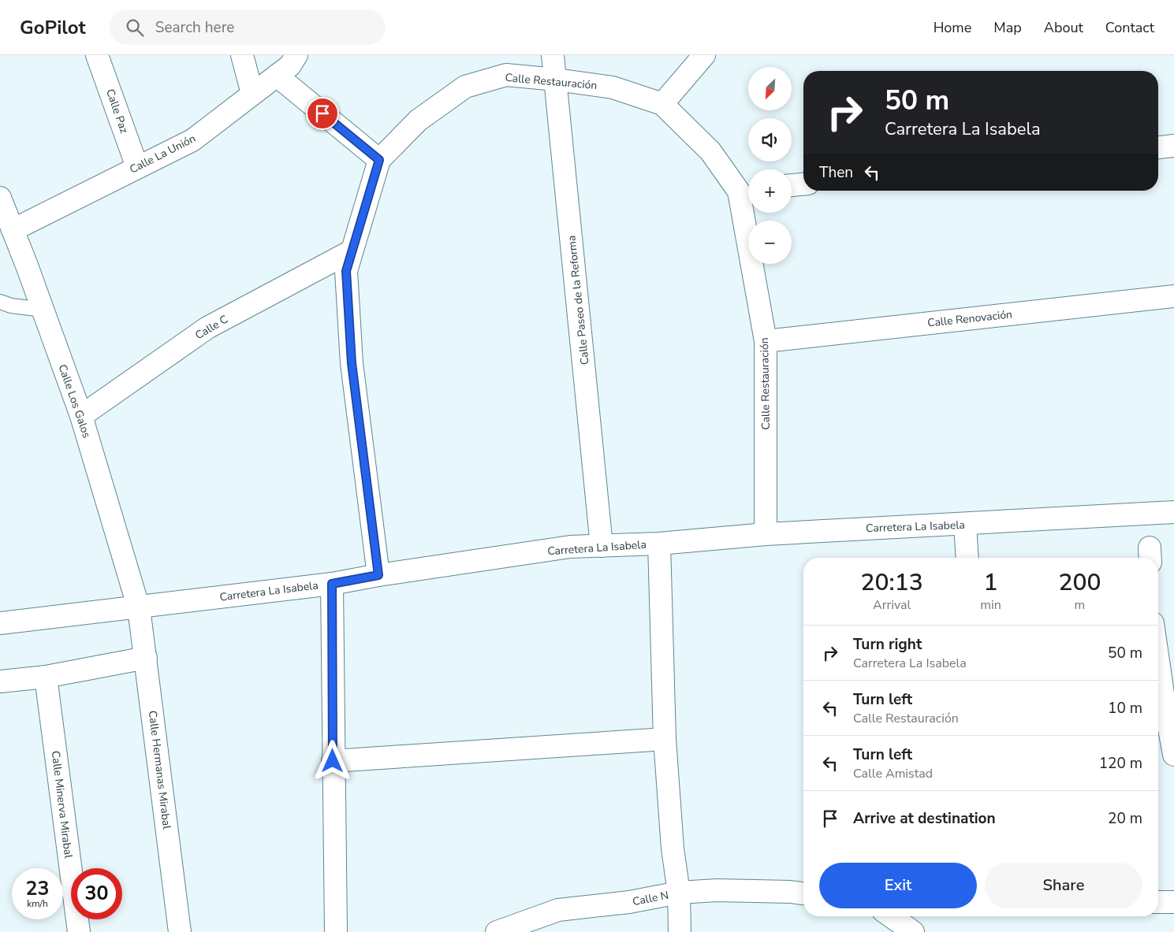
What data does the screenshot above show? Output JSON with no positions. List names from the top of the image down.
{
  "streets": {
    "street": [
      "Calle Restauración",
      "Calle Paz",
      "Calle La Unión",
      "Calle Paseo de la Reforma",
      "Calle Renovación",
      "Calle C",
      "Calle Los Galos",
      "Carretera La Isabela",
      "Calle Hermanas Mirabal",
      "Calle Minerva Mirabal",
      "Calle N"
    ]
  },
  "crossings": [
    ["Calle Restauración", "Calle Paseo de la Reforma"],
    ["Calle Restauración", "Calle Renovación"],
    ["Calle Restauración", "Calle C"],
    ["Calle Restauración", "Carretera La Isabela"],
    ["Calle Paz", "Calle La Unión"],
    ["Calle La Unión", "Calle Los Galos"],
    ["Calle Paseo de la Reforma", "Carretera La Isabela"],
    ["Calle C", "Calle Los Galos"],
    ["Calle Los Galos", "Carretera La Isabela"],
    ["Calle Los Galos", "Calle Hermanas Mirabal"],
    ["Carretera La Isabela", "Calle Hermanas Mirabal"]
  ],
  "north": "bottom left",
  "page": {
    "header": "GoPilot",
    "search": "Search here",
    "nav": [
      "Home",
      "Map",
      "About",
      "Contact"
    ],
    "map_buttons": ["+", "−"],
    "turn": ["50 m", "Carretera La Isabela"],
    "then": "Then",
    "eta": [
      "20:13",
      "Arrival",
      "1",
      "min",
      "200",
      "m"
    ],
    "list": [
      {
        "name": "Turn right",
        "note": "Carretera La Isabela",
        "value": "50 m"
      },
      {
        "name": "Turn left",
        "note": "Calle Restauración",
        "value": "10 m"
      },
      {
        "name": "Turn left",
        "note": "Calle Amistad",
        "value": "120 m"
      },
      {
        "name": "Arrive at destination",
        "value": "20 m"
      }
    ],
    "buttons": ["Exit", "Share"],
    "speed": "23 km/h",
    "limit": "30"
  }
}
